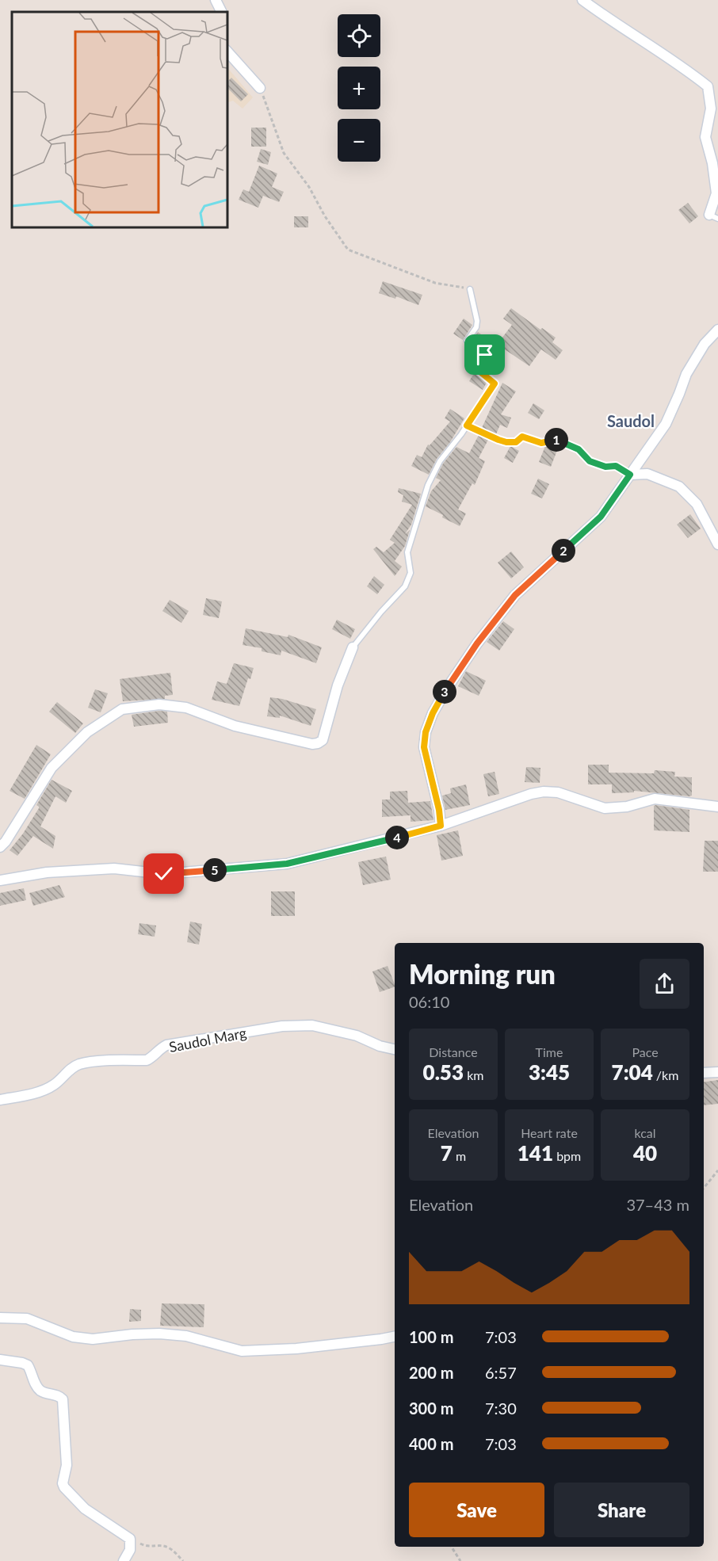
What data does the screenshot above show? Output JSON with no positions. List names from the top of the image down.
{
  "streets": {
    "street": ["Saudol Marg"]
  },
  "districts": ["Saudol"],
  "page": {
    "map_buttons": ["+", "−"],
    "pins": [
      "1",
      "2",
      "3",
      "4",
      "5"
    ],
    "heading": ["Morning run", "06:10"],
    "stats": [
      ["Distance", "0.53 km"],
      ["Time", "3:45"],
      ["Pace", "7:04 /km"],
      ["Elevation", "7 m"],
      ["Heart rate", "141 bpm"],
      ["kcal", "40"]
    ],
    "chart": ["Elevation", "37–43 m"],
    "list": [
      {
        "name": "100 m",
        "note": "7:03"
      },
      {
        "name": "200 m",
        "note": "6:57"
      },
      {
        "name": "300 m",
        "note": "7:30"
      },
      {
        "name": "400 m",
        "note": "7:03"
      }
    ],
    "buttons": ["Save", "Share"]
  }
}
